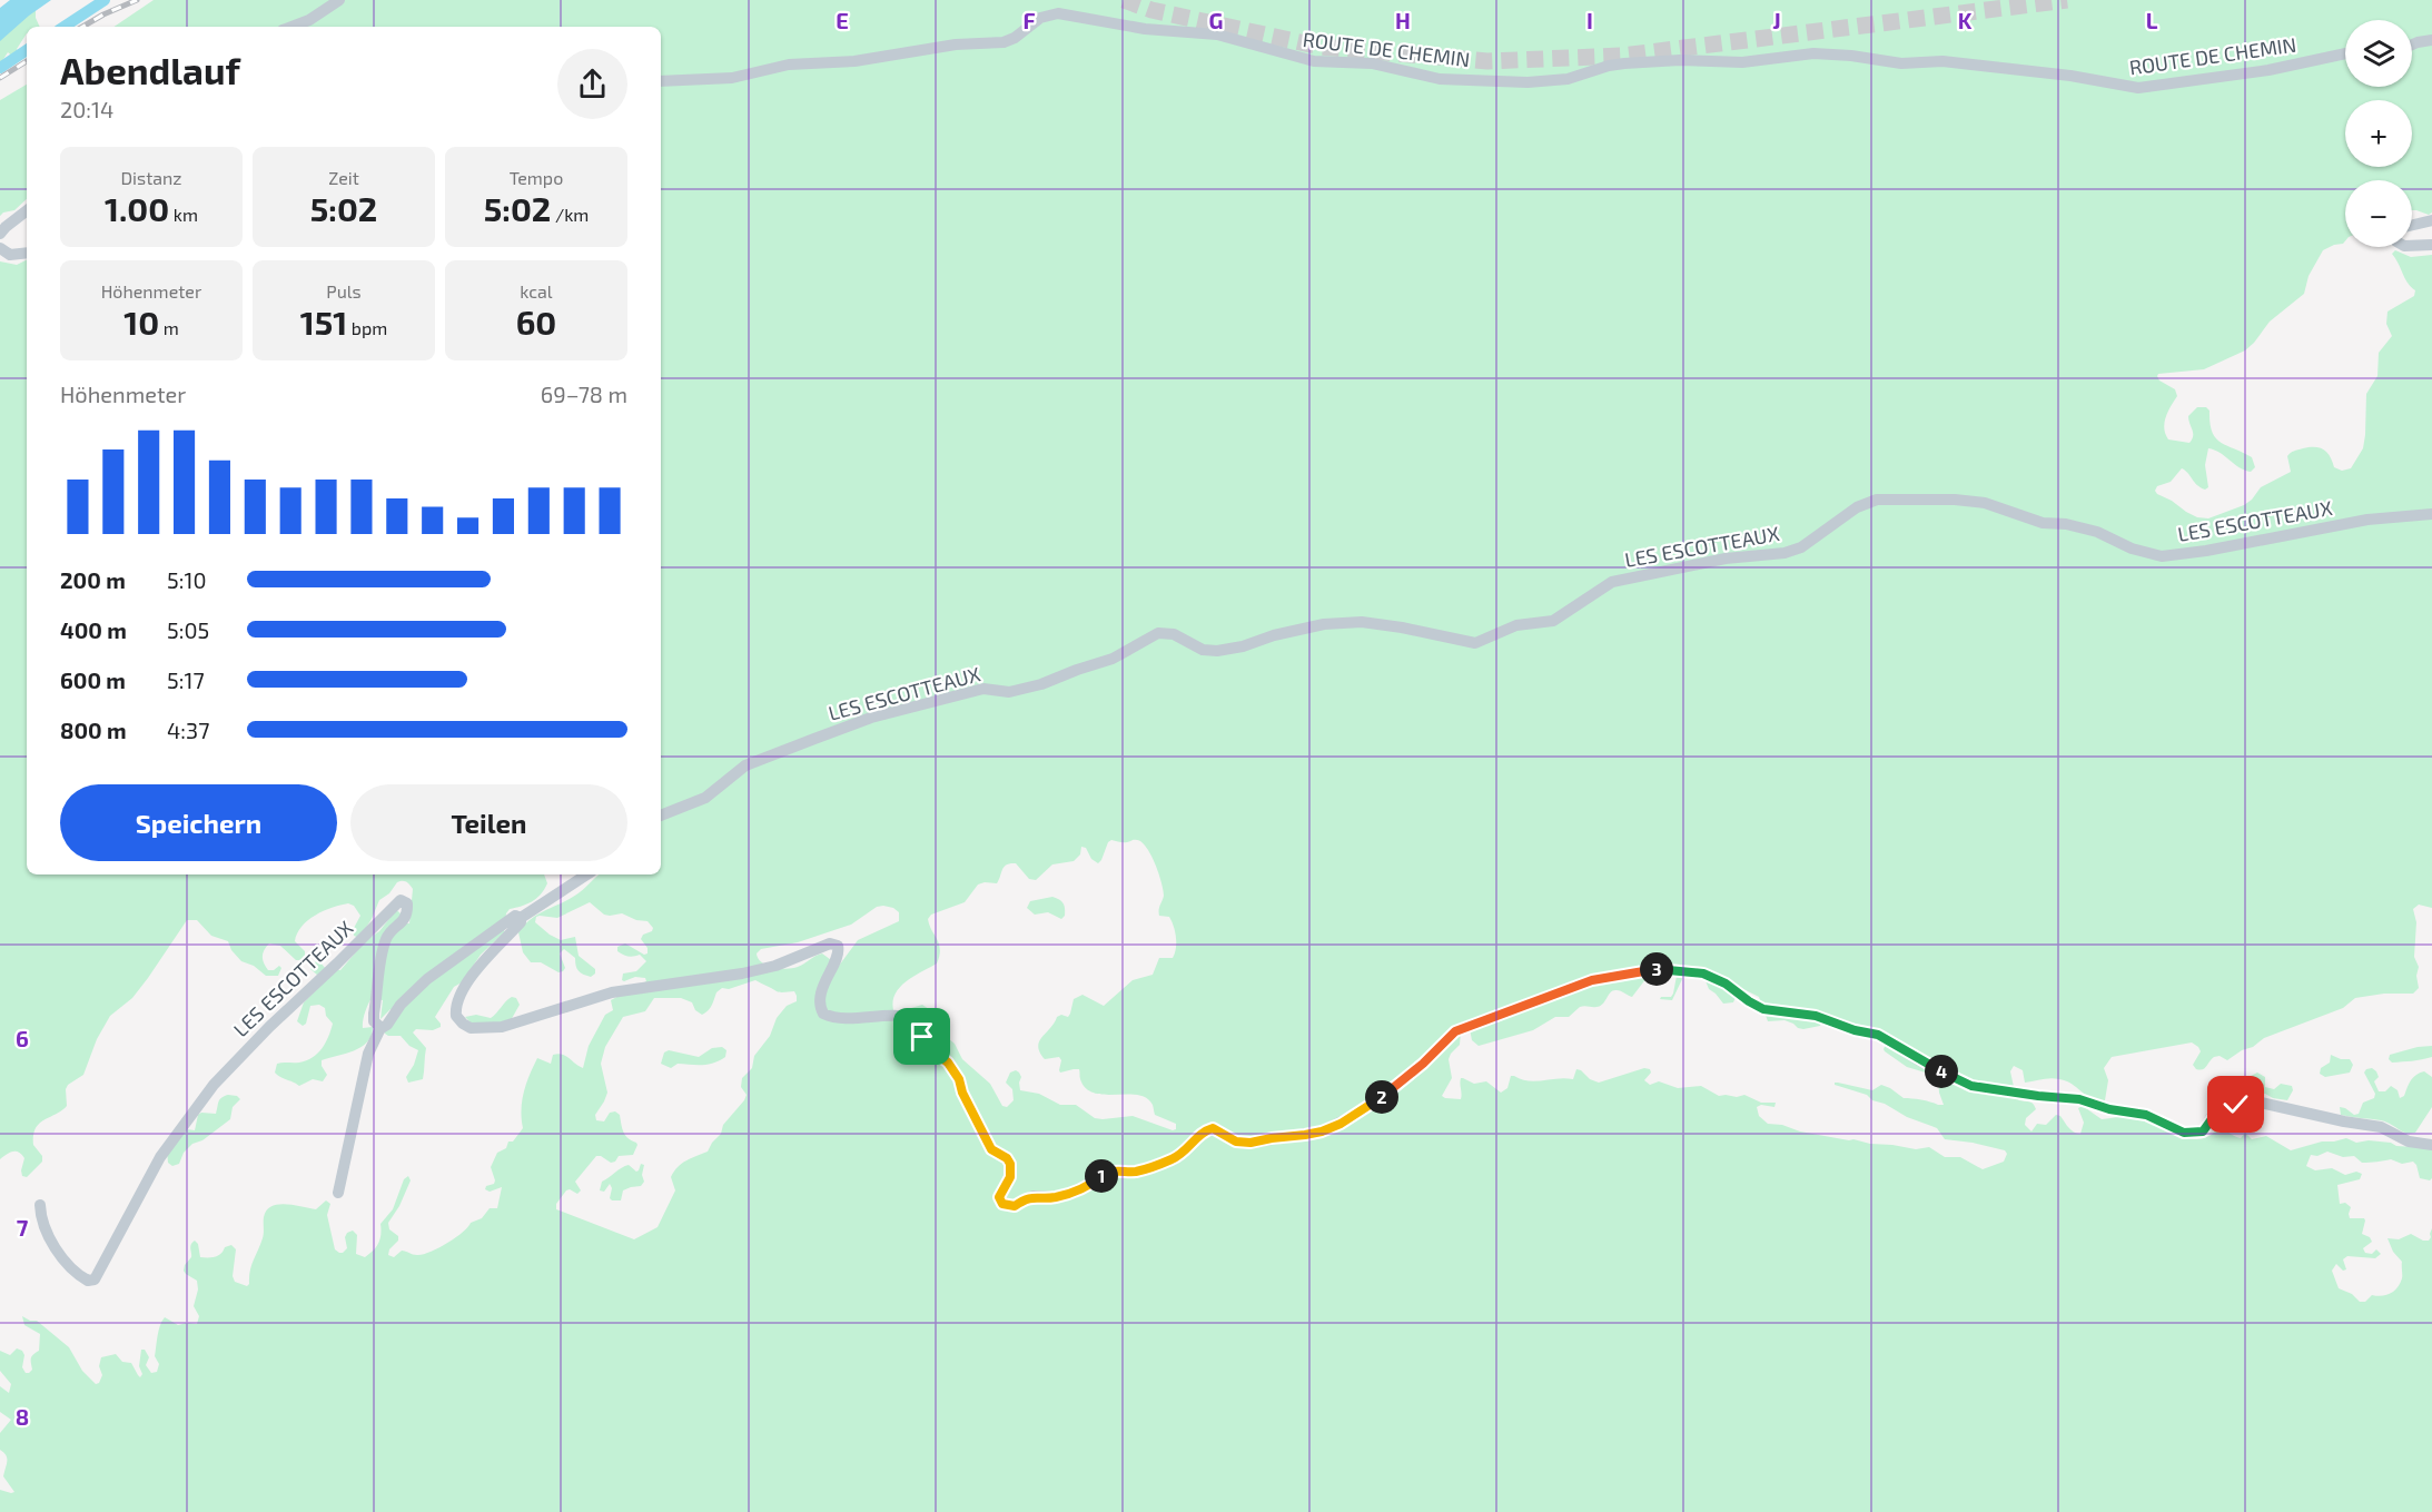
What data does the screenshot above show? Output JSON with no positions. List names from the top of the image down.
{
  "streets": {
    "street": ["ROUTE DE CHEMIN", "LES ESCOTTEAUX"]
  },
  "page": {
    "map_buttons": ["+", "−"],
    "heading": ["Abendlauf", "20:14"],
    "stats": [
      ["Distanz", "1.00 km"],
      ["Zeit", "5:02"],
      ["Tempo", "5:02 /km"],
      ["Höhenmeter", "10 m"],
      ["Puls", "151 bpm"],
      ["kcal", "60"]
    ],
    "chart": ["Höhenmeter", "69–78 m"],
    "list": [
      {
        "name": "200 m",
        "note": "5:10"
      },
      {
        "name": "400 m",
        "note": "5:05"
      },
      {
        "name": "600 m",
        "note": "5:17"
      },
      {
        "name": "800 m",
        "note": "4:37"
      }
    ],
    "buttons": ["Speichern", "Teilen"],
    "pins": [
      "3",
      "4",
      "2",
      "1"
    ]
  },
  "grid": {
    "columns": [
      "E",
      "F",
      "G",
      "H",
      "I",
      "J",
      "K",
      "L"
    ],
    "rows": ["6", "7", "8"]
  }
}
